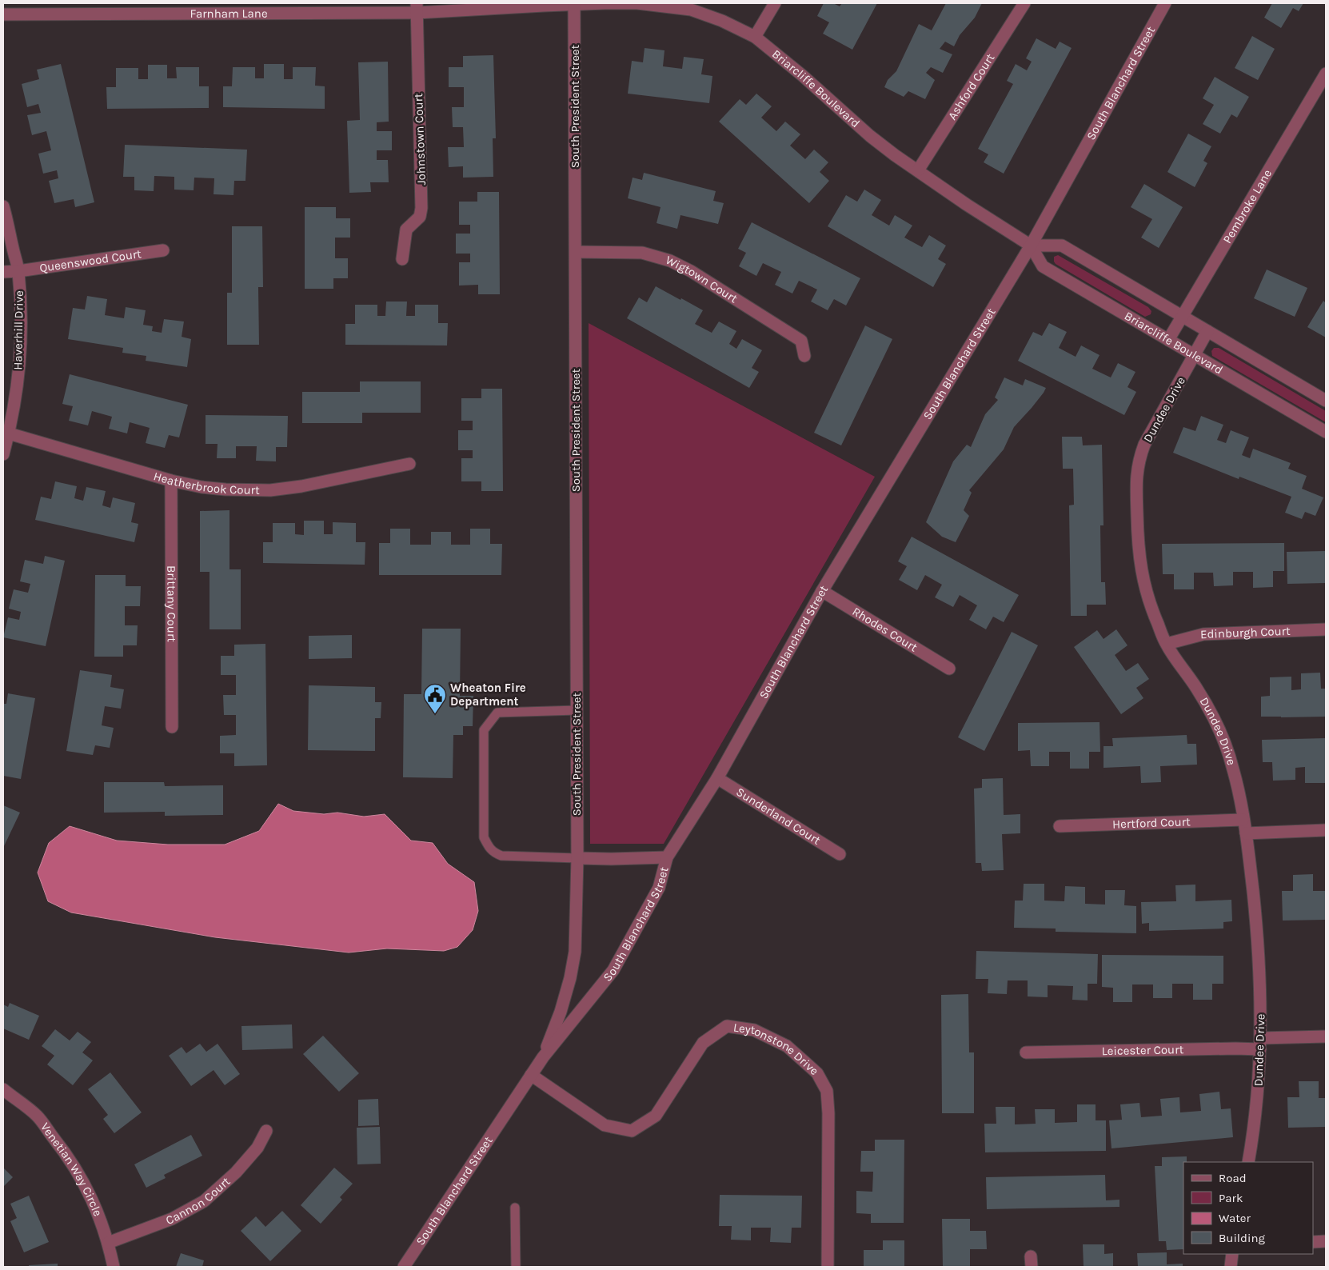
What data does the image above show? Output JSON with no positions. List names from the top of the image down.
{
  "streets": {
    "street": [
      "Farnham Lane",
      "South Blanchard Street",
      "Ashford Court",
      "Briarcliffe Boulevard",
      "South President Street",
      "Johnstown Court",
      "Pembroke Lane",
      "Queenswood Court",
      "Wigtown Court",
      "Haverhill Drive",
      "Dundee Drive",
      "Heatherbrook Court",
      "Brittany Court",
      "Rhodes Court",
      "Edinburgh Court",
      "Sunderland Court",
      "Hertford Court",
      "Leicester Court",
      "Leytonstone Drive",
      "Venetian Way Circle",
      "Cannon Court"
    ]
  },
  "crossings": [
    ["Farnham Lane", "Briarcliffe Boulevard"],
    ["Farnham Lane", "South President Street"],
    ["Farnham Lane", "Johnstown Court"],
    ["South Blanchard Street", "Briarcliffe Boulevard"],
    ["South Blanchard Street", "South President Street"],
    ["South Blanchard Street", "Rhodes Court"],
    ["South Blanchard Street", "Sunderland Court"],
    ["South Blanchard Street", "Leytonstone Drive"],
    ["Ashford Court", "Briarcliffe Boulevard"],
    ["Briarcliffe Boulevard", "South President Street"],
    ["Briarcliffe Boulevard", "Pembroke Lane"],
    ["Briarcliffe Boulevard", "Dundee Drive"],
    ["South President Street", "Wigtown Court"],
    ["Queenswood Court", "Haverhill Drive"],
    ["Haverhill Drive", "Heatherbrook Court"],
    ["Dundee Drive", "Edinburgh Court"],
    ["Dundee Drive", "Hertford Court"],
    ["Dundee Drive", "Leicester Court"],
    ["Heatherbrook Court", "Brittany Court"],
    ["Venetian Way Circle", "Cannon Court"]
  ],
  "places": {
    "public building": ["Wheaton Fire Department"]
  },
  "legend": [
    "Road",
    "Park",
    "Water",
    "Building"
  ]
}
